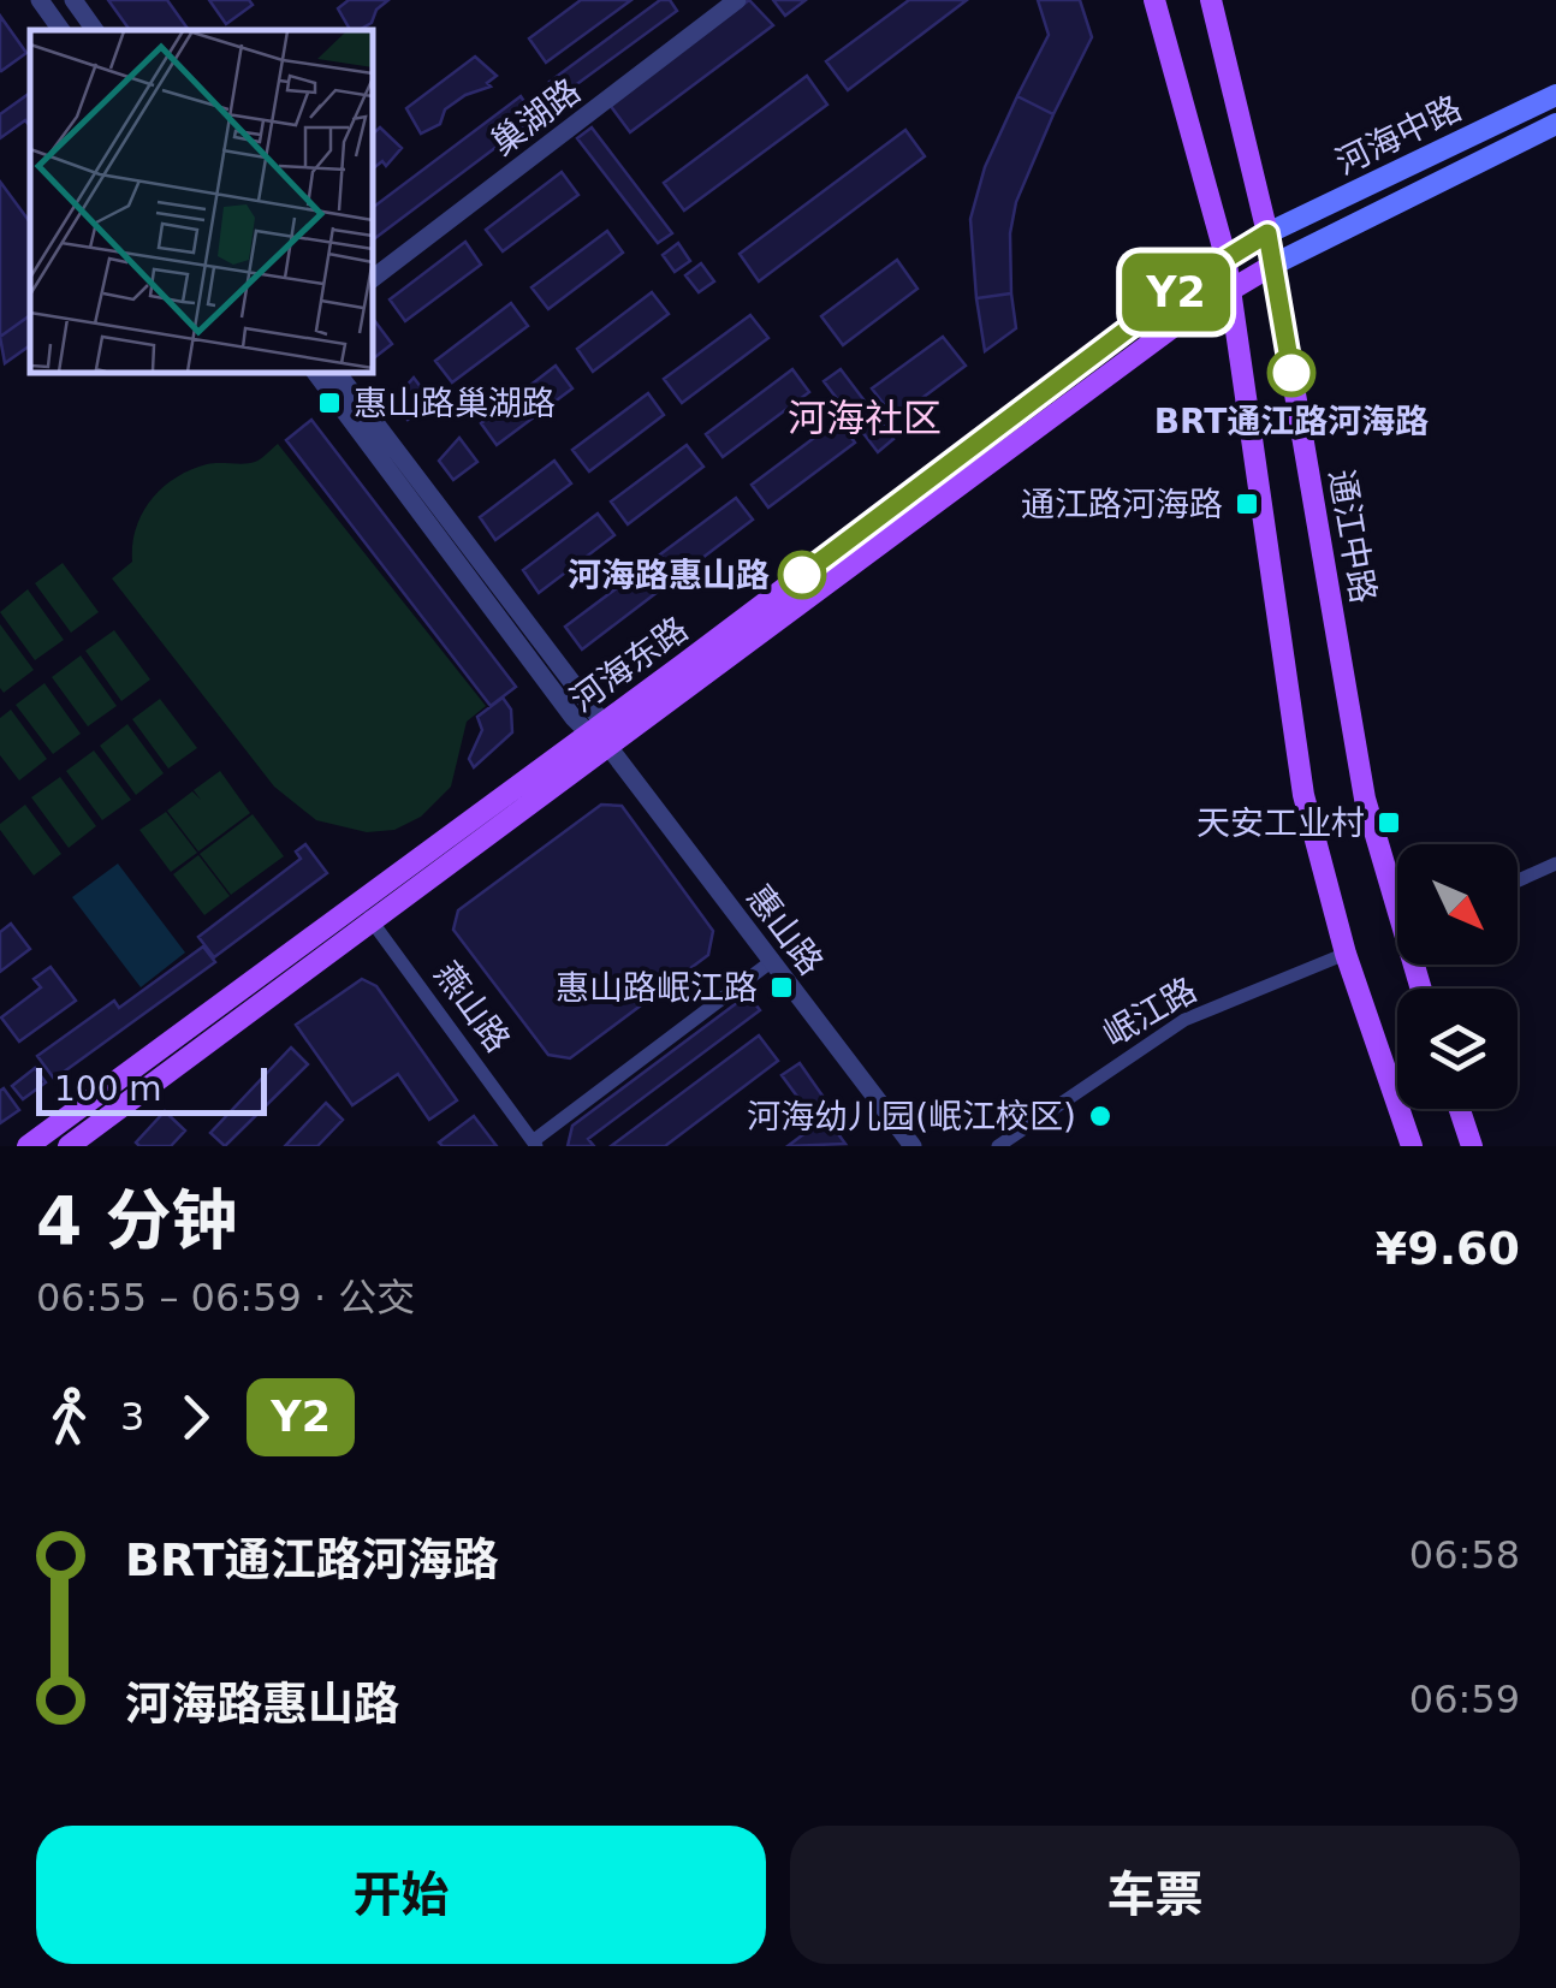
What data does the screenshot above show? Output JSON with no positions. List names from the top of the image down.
{
  "streets": {
    "main road": ["河海中路", "通江中路", "河海东路"],
    "street": [
      "巢湖路",
      "惠山路",
      "燕山路",
      "岷江路"
    ]
  },
  "crossings": [
    ["河海中路", "通江中路"],
    ["河海中路", "河海东路"],
    ["通江中路", "河海东路"],
    ["河海东路", "惠山路"],
    ["河海东路", "燕山路"]
  ],
  "districts": ["河海社区"],
  "places": {
    "other": ["BRT通江路河海路", "河海路惠山路", "河海幼儿园(岷江校区)"],
    "transit": [
      "惠山路巢湖路",
      "通江路河海路",
      "天安工业村",
      "惠山路岷江路"
    ]
  },
  "lines": ["bus line Y2"],
  "scale_bar": "100 m",
  "north": "bottom right",
  "page": {
    "on_map": "Y2",
    "scale": "100 m",
    "heading": ["4 分钟", "06:55 – 06:59 · 公交", "¥9.60"],
    "legs": ["3", "Y2"],
    "list": [
      {
        "name": "BRT通江路河海路",
        "value": "06:58"
      },
      {
        "name": "河海路惠山路",
        "value": "06:59"
      }
    ],
    "buttons": ["开始", "车票"]
  }
}
